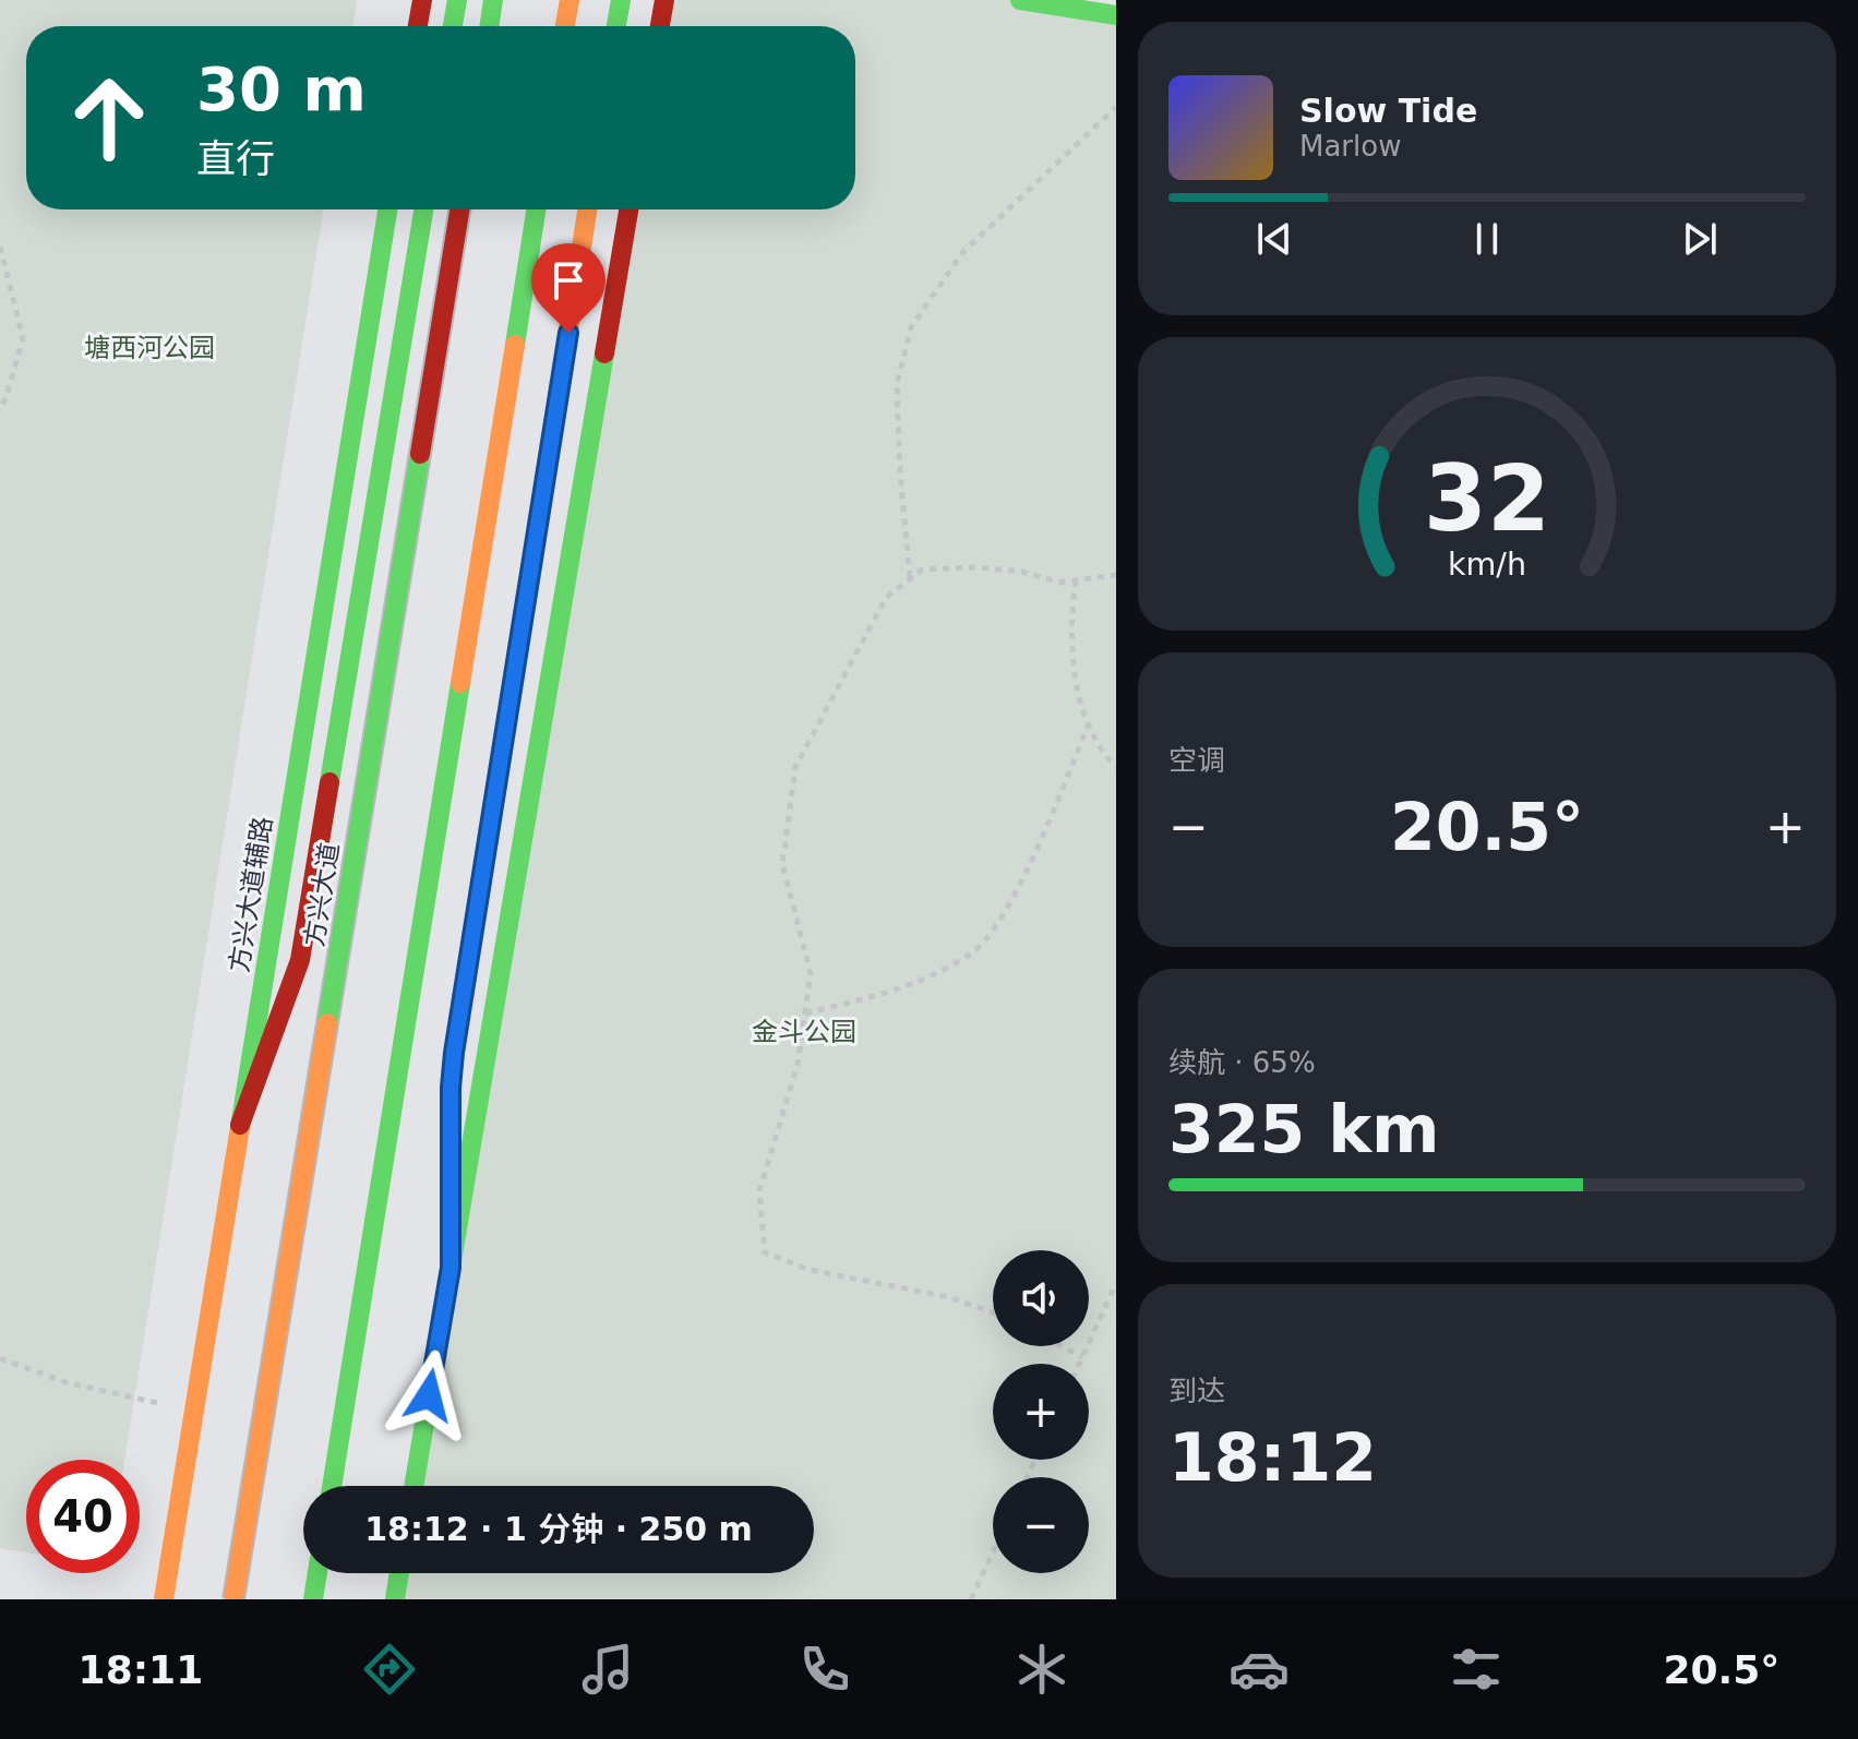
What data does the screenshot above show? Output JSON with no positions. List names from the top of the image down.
{
  "streets": {
    "main road": ["方兴大道辅路", "方兴大道"]
  },
  "parks": ["塘西河公园", "金斗公园"],
  "page": {
    "turn": ["30 m", "直行"],
    "song": ["Slow Tide", "Marlow"],
    "tile": [
      "空调",
      ["续航 · 65%", "325 km"],
      ["到达", "18:12"]
    ],
    "heat": ["−", "20.5°", "+"],
    "map_buttons": ["+", "−"],
    "limit": "40",
    "trip": "18:12 · 1 分钟 · 250 m",
    "tabs": ["18:11", "20.5°"],
    "gauge": ["32", "km/h"]
  }
}
